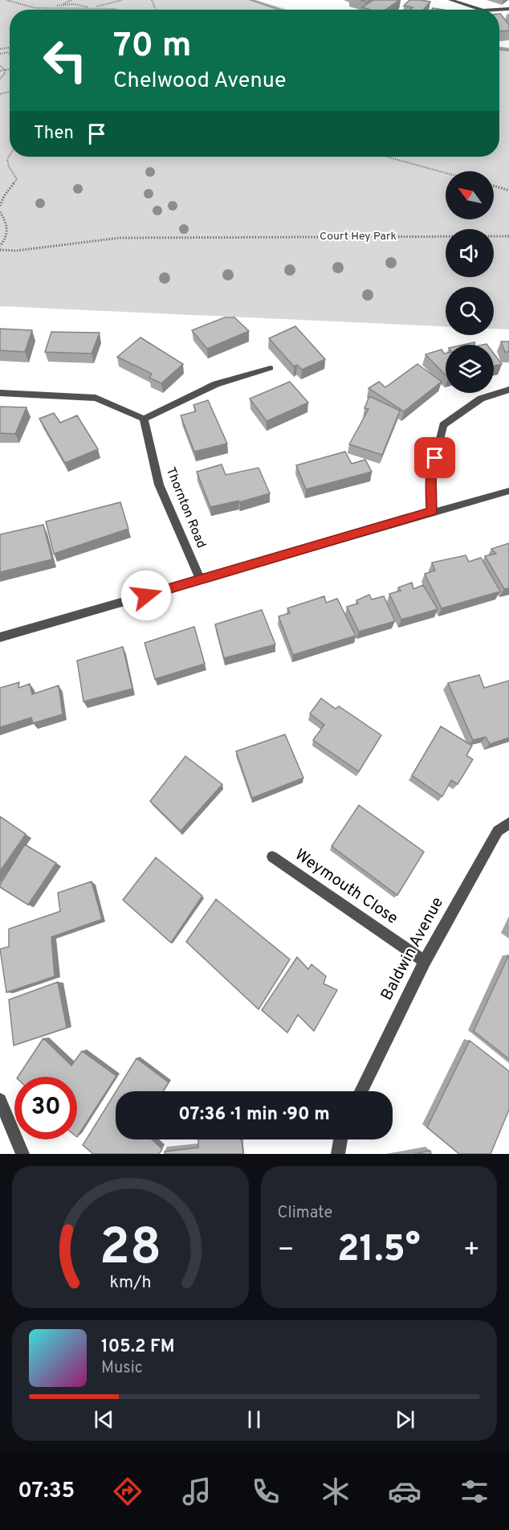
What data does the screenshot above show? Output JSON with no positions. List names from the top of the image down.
{
  "streets": {
    "street": ["Thornton Road", "Weymouth Close", "Baldwin Avenue"]
  },
  "crossings": [
    ["Weymouth Close", "Baldwin Avenue"]
  ],
  "parks": ["Court Hey Park"],
  "north": "top left",
  "page": {
    "turn": ["70 m", "Chelwood Avenue"],
    "then": "Then",
    "limit": "30",
    "trip": "07:36 · 1 min · 90 m",
    "tile": "Climate",
    "heat": ["−", "21.5°", "+"],
    "song": ["105.2 FM", "Music"],
    "tabs": "07:35",
    "gauge": ["28", "km/h"]
  }
}
